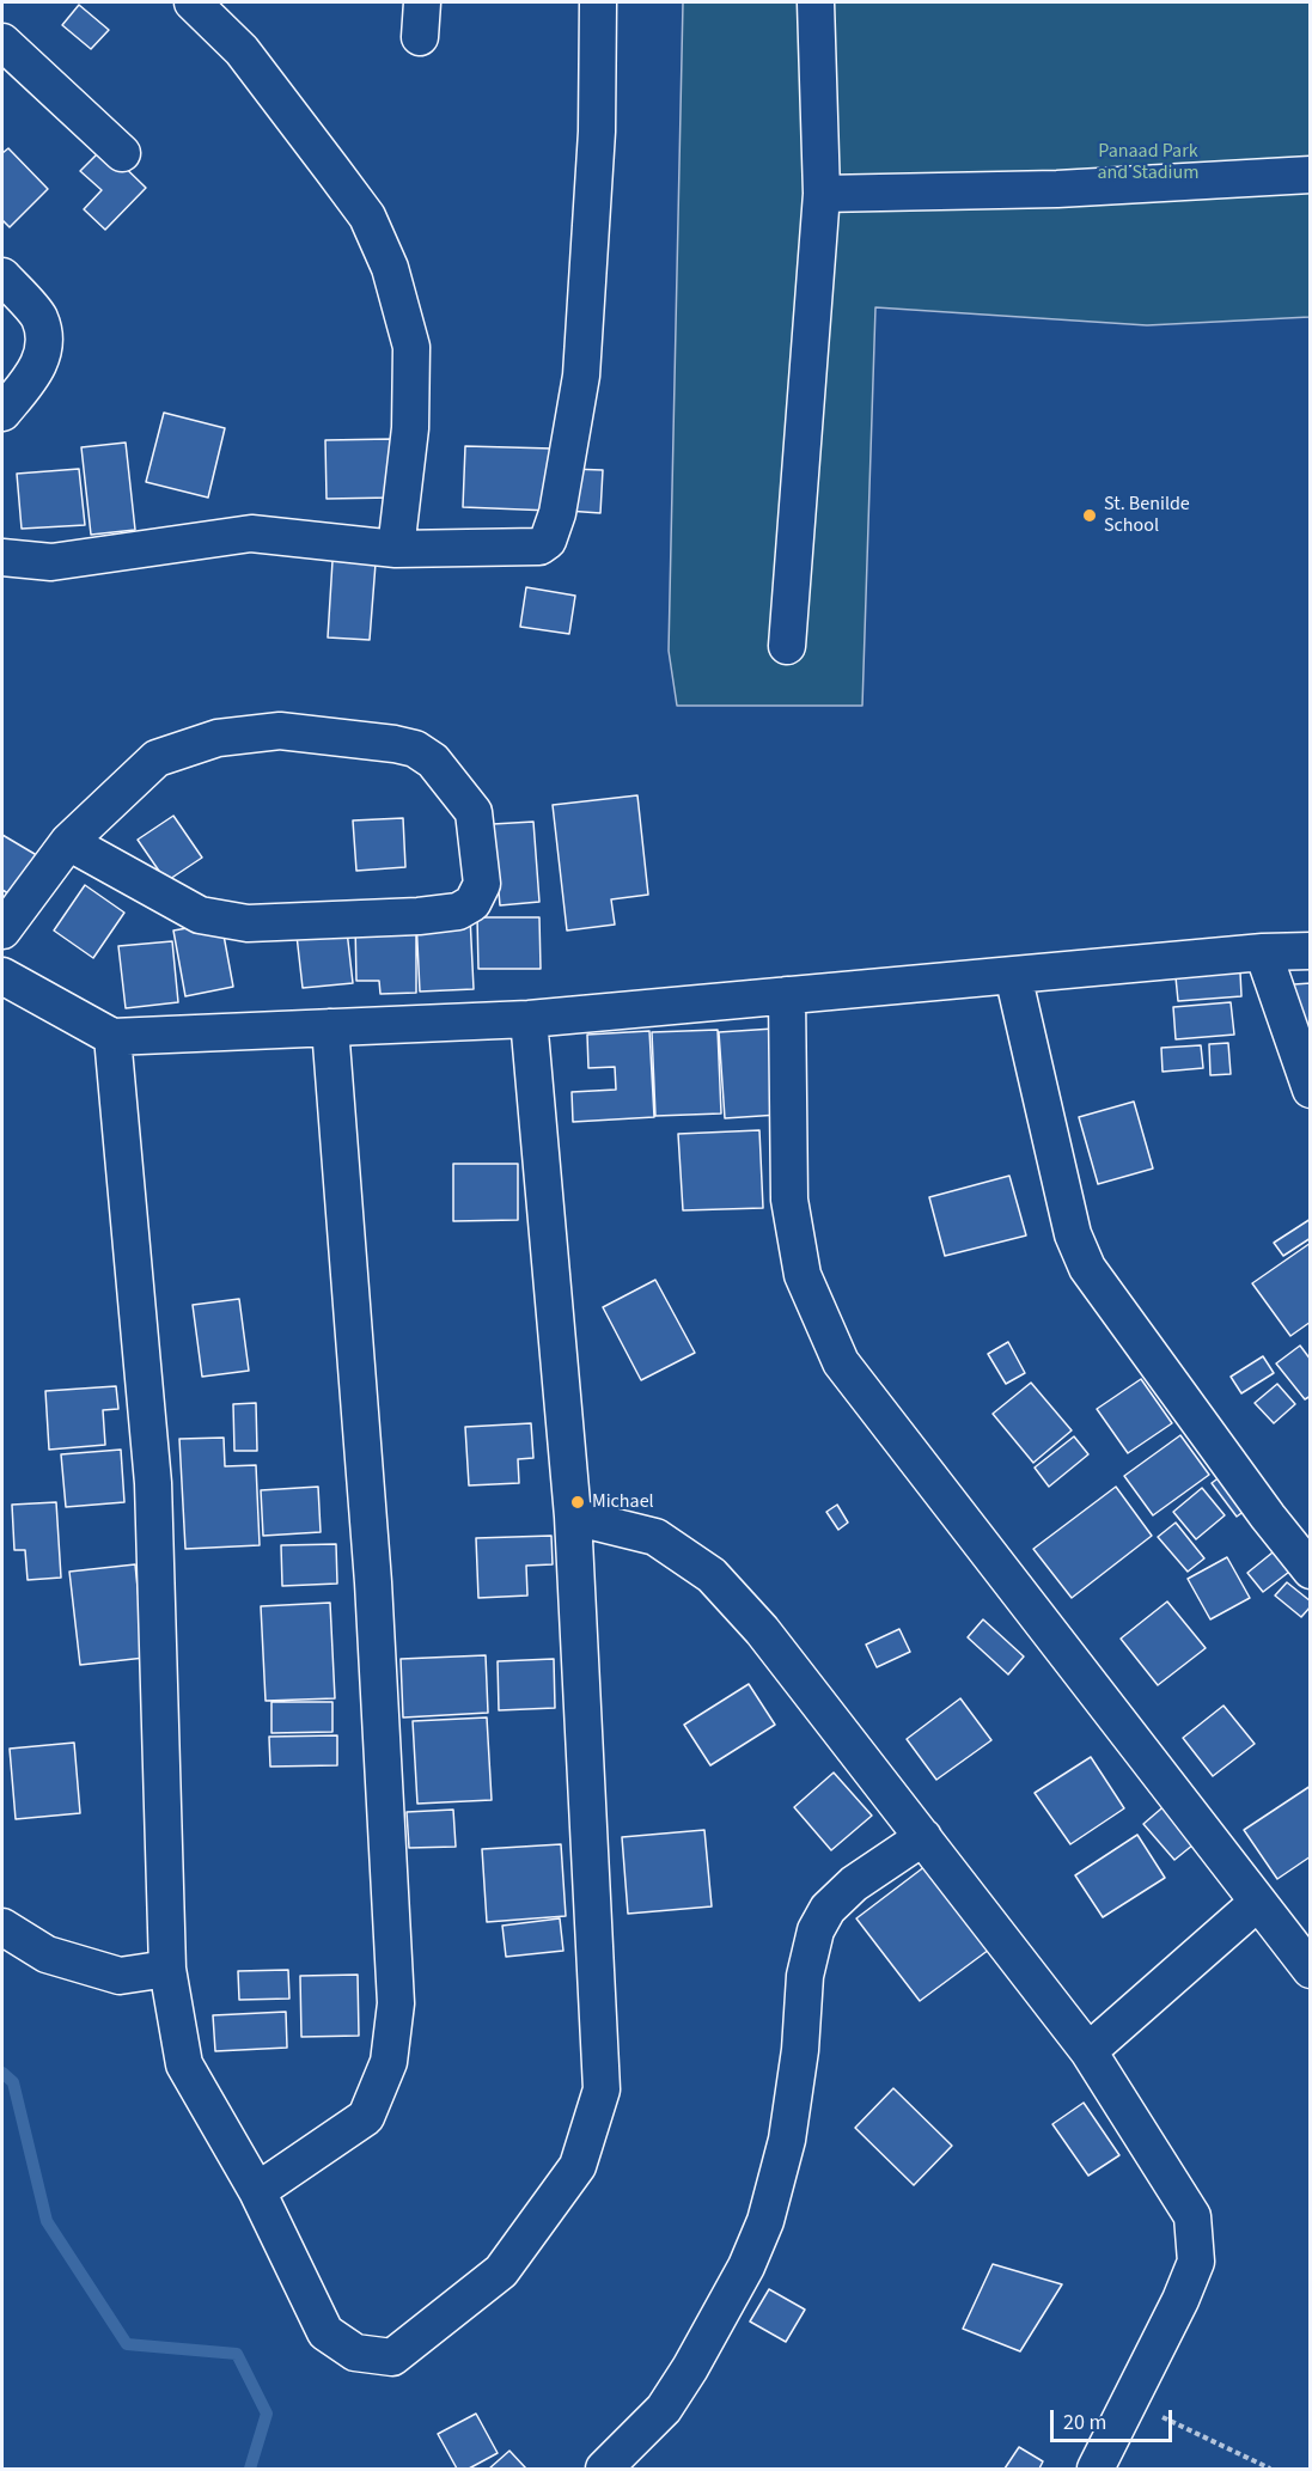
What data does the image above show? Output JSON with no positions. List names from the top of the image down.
{
  "parks": ["Panaad Park and Stadium"],
  "places": ["St. Benilde School", "Michael"],
  "scale_bar": "20 m"
}
